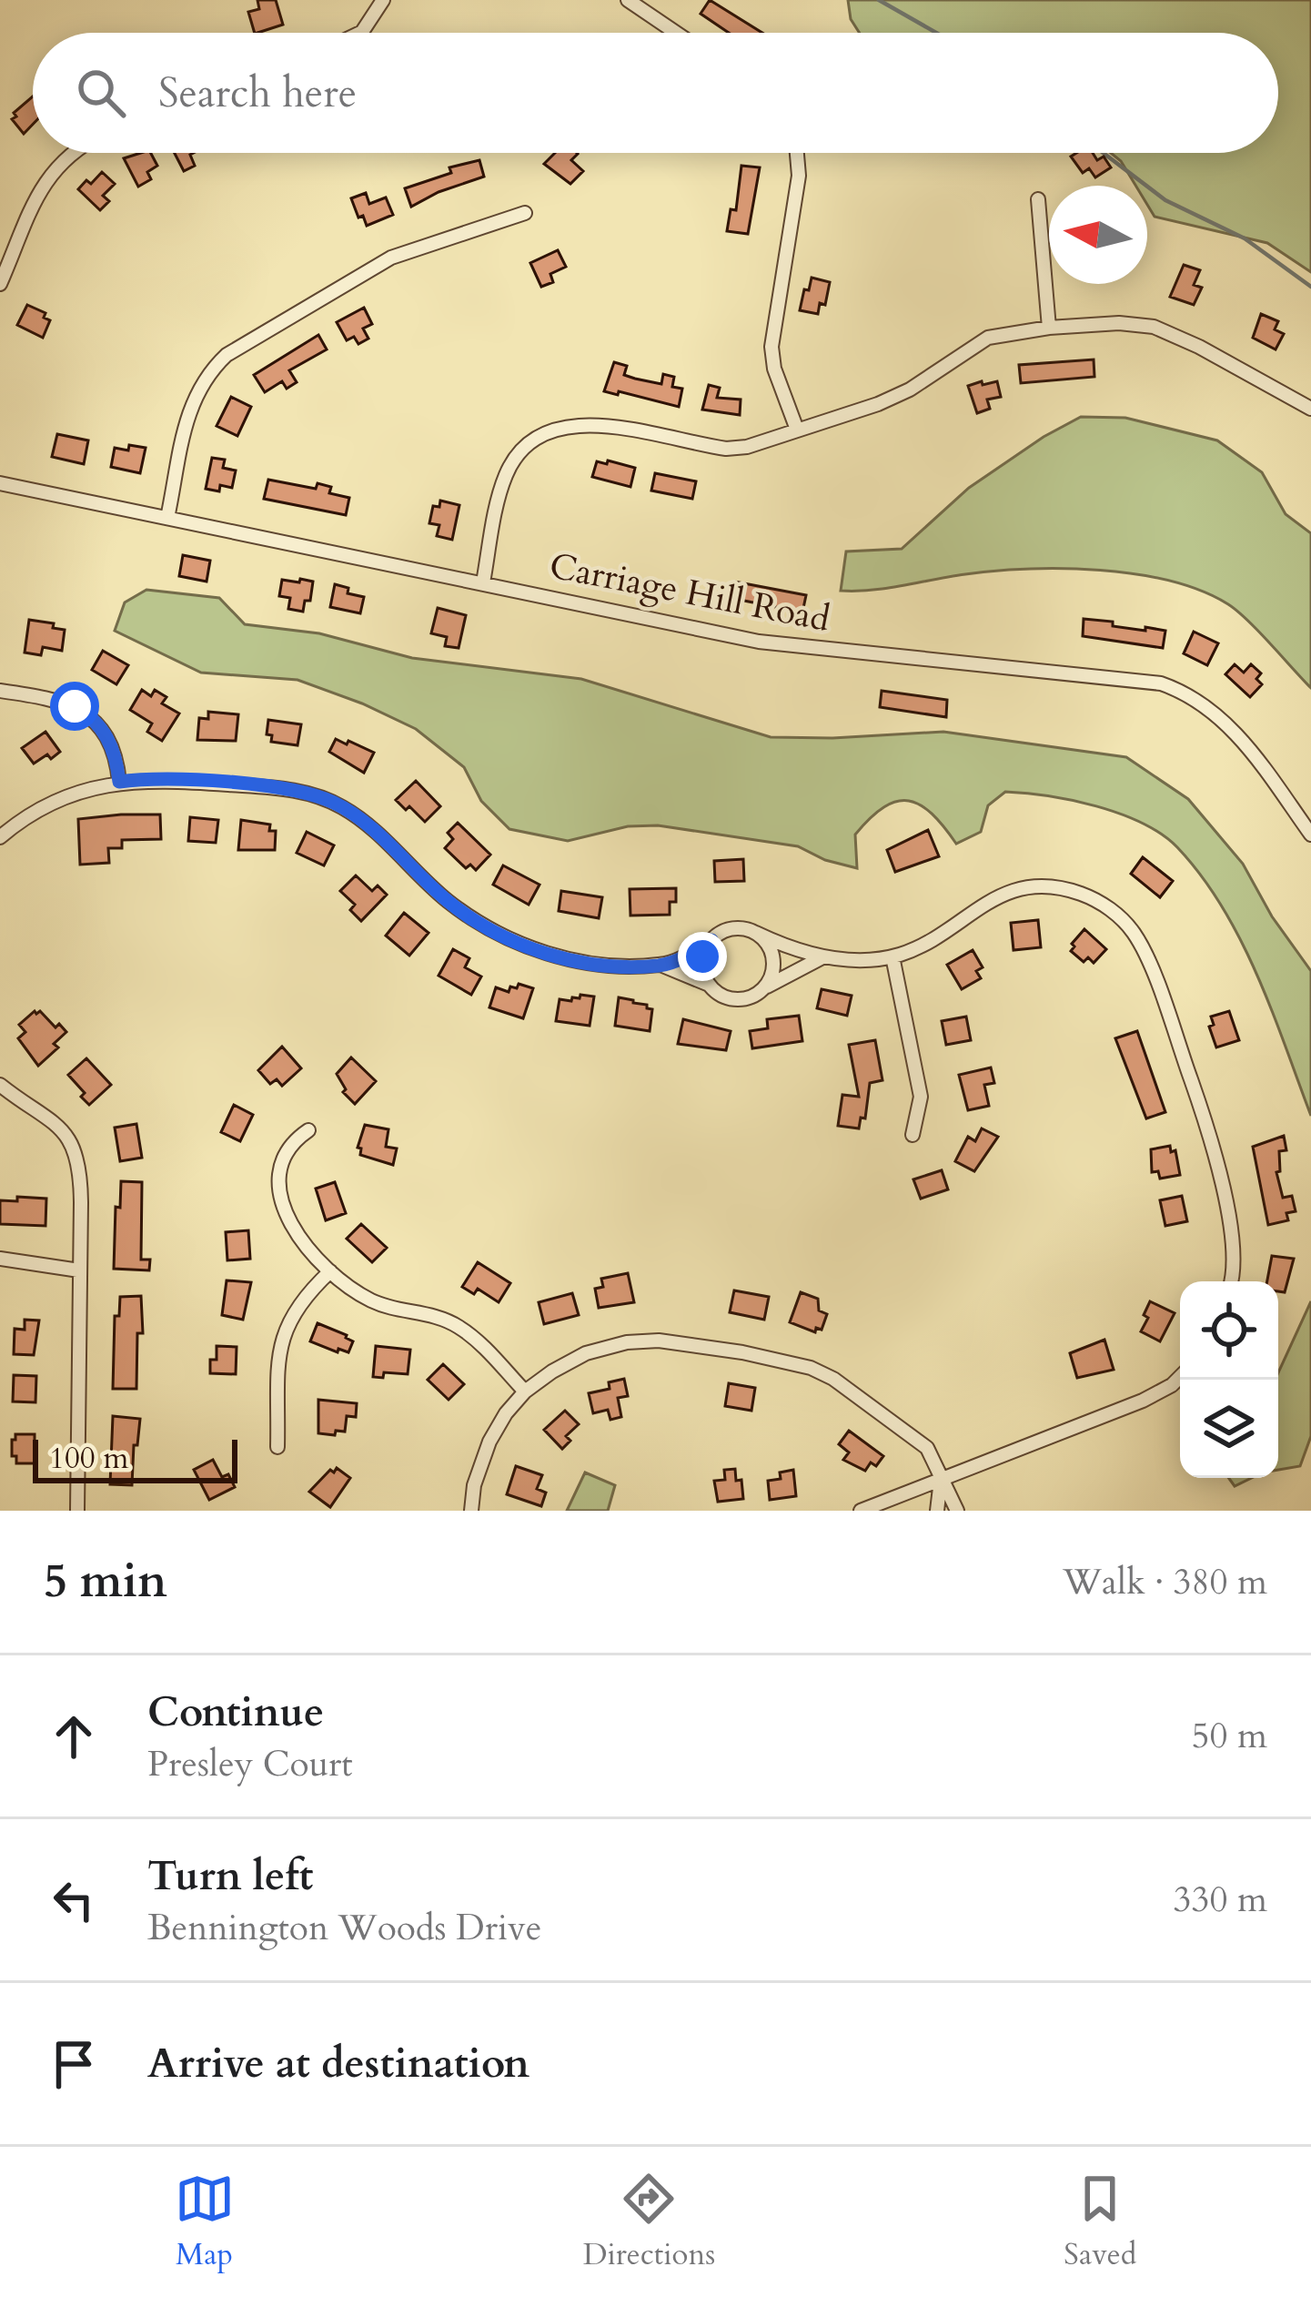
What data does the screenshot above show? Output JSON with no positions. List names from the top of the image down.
{
  "streets": {
    "street": ["Carriage Hill Road"]
  },
  "scale_bar": "100 m",
  "north": "left",
  "page": {
    "search": "Search here",
    "scale": "100 m",
    "heading": ["5 min", "Walk · 380 m"],
    "list": [
      ["Continue", "Presley Court", "50 m"],
      ["Turn left", "Bennington Woods Drive", "330 m"],
      "Arrive at destination"
    ],
    "nav": ["Map", "Directions", "Saved"]
  }
}
